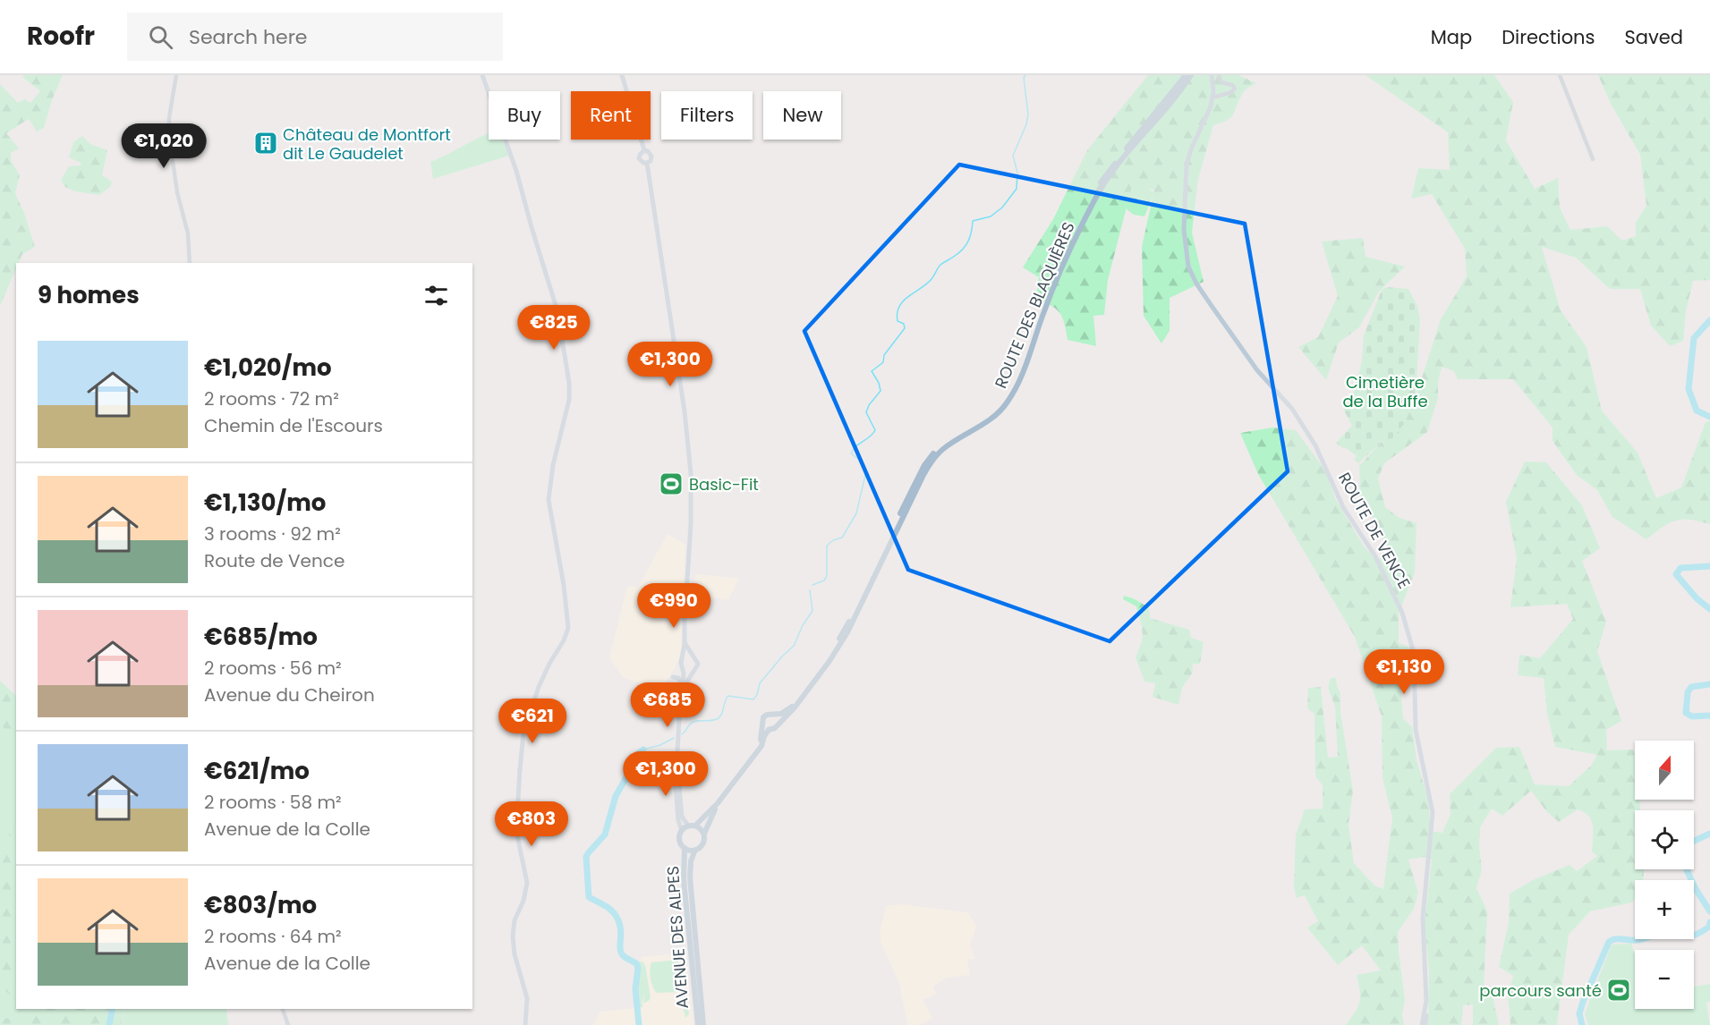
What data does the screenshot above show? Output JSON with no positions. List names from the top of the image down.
{
  "streets": {
    "main road": ["ROUTE DES BLAQUIÈRES", "ROUTE DE VENCE", "AVENUE DES ALPES"]
  },
  "parks": ["Cimetière de la Buffe"],
  "places": {
    "building": ["Château de Montfort dit Le Gaudelet"],
    "sports": ["Basic-Fit", "parcours santé"]
  },
  "north": "top",
  "page": {
    "header": "Roofr",
    "search": "Search here",
    "nav": ["Map", "Directions", "Saved"],
    "chip": [
      "Buy",
      "Rent",
      "Filters",
      "New"
    ],
    "price": [
      "€1,020",
      "€825",
      "€1,300",
      "€990",
      "€1,130",
      "€685",
      "€621",
      "€1,300",
      "€803"
    ],
    "heading": "9 homes",
    "list": [
      {
        "name": "€1,020/mo",
        "note": "2 rooms · 72 m² · Chemin de l'Escours"
      },
      {
        "name": "€1,130/mo",
        "note": "3 rooms · 92 m² · Route de Vence"
      },
      {
        "name": "€685/mo",
        "note": "2 rooms · 56 m² · Avenue du Cheiron"
      },
      {
        "name": "€621/mo",
        "note": "2 rooms · 58 m² · Avenue de la Colle"
      },
      {
        "name": "€803/mo",
        "note": "2 rooms · 64 m² · Avenue de la Colle"
      }
    ],
    "map_buttons": ["+", "−"]
  }
}
